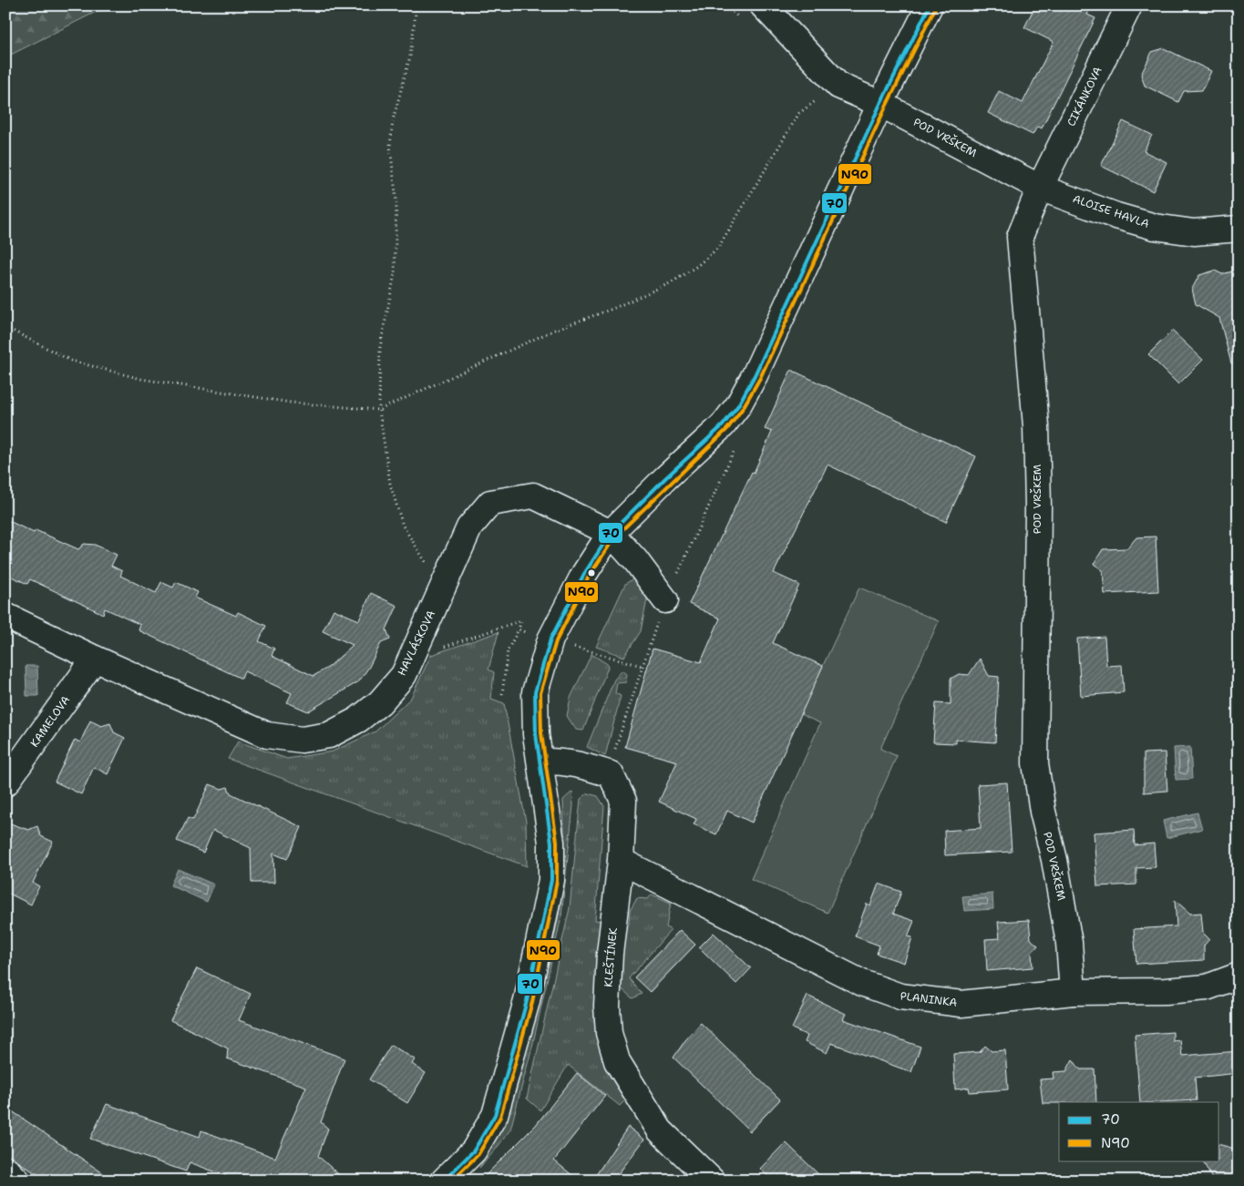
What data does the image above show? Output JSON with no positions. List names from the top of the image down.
{
  "streets": {
    "street": [
      "CIKÁNKOVA",
      "POD VRŠKEM",
      "ALOISE HAVLA",
      "HAVLÁSKOVA",
      "KAMELOVA",
      "KLEŠTÍNEK",
      "PLANINKA"
    ]
  },
  "crossings": [
    ["CIKÁNKOVA", "POD VRŠKEM"],
    ["CIKÁNKOVA", "ALOISE HAVLA"],
    ["POD VRŠKEM", "ALOISE HAVLA"],
    ["POD VRŠKEM", "PLANINKA"],
    ["HAVLÁSKOVA", "KAMELOVA"],
    ["KLEŠTÍNEK", "PLANINKA"]
  ],
  "lines": ["transit line 70", "transit line N90"],
  "legend": ["70", "N90"]
}
